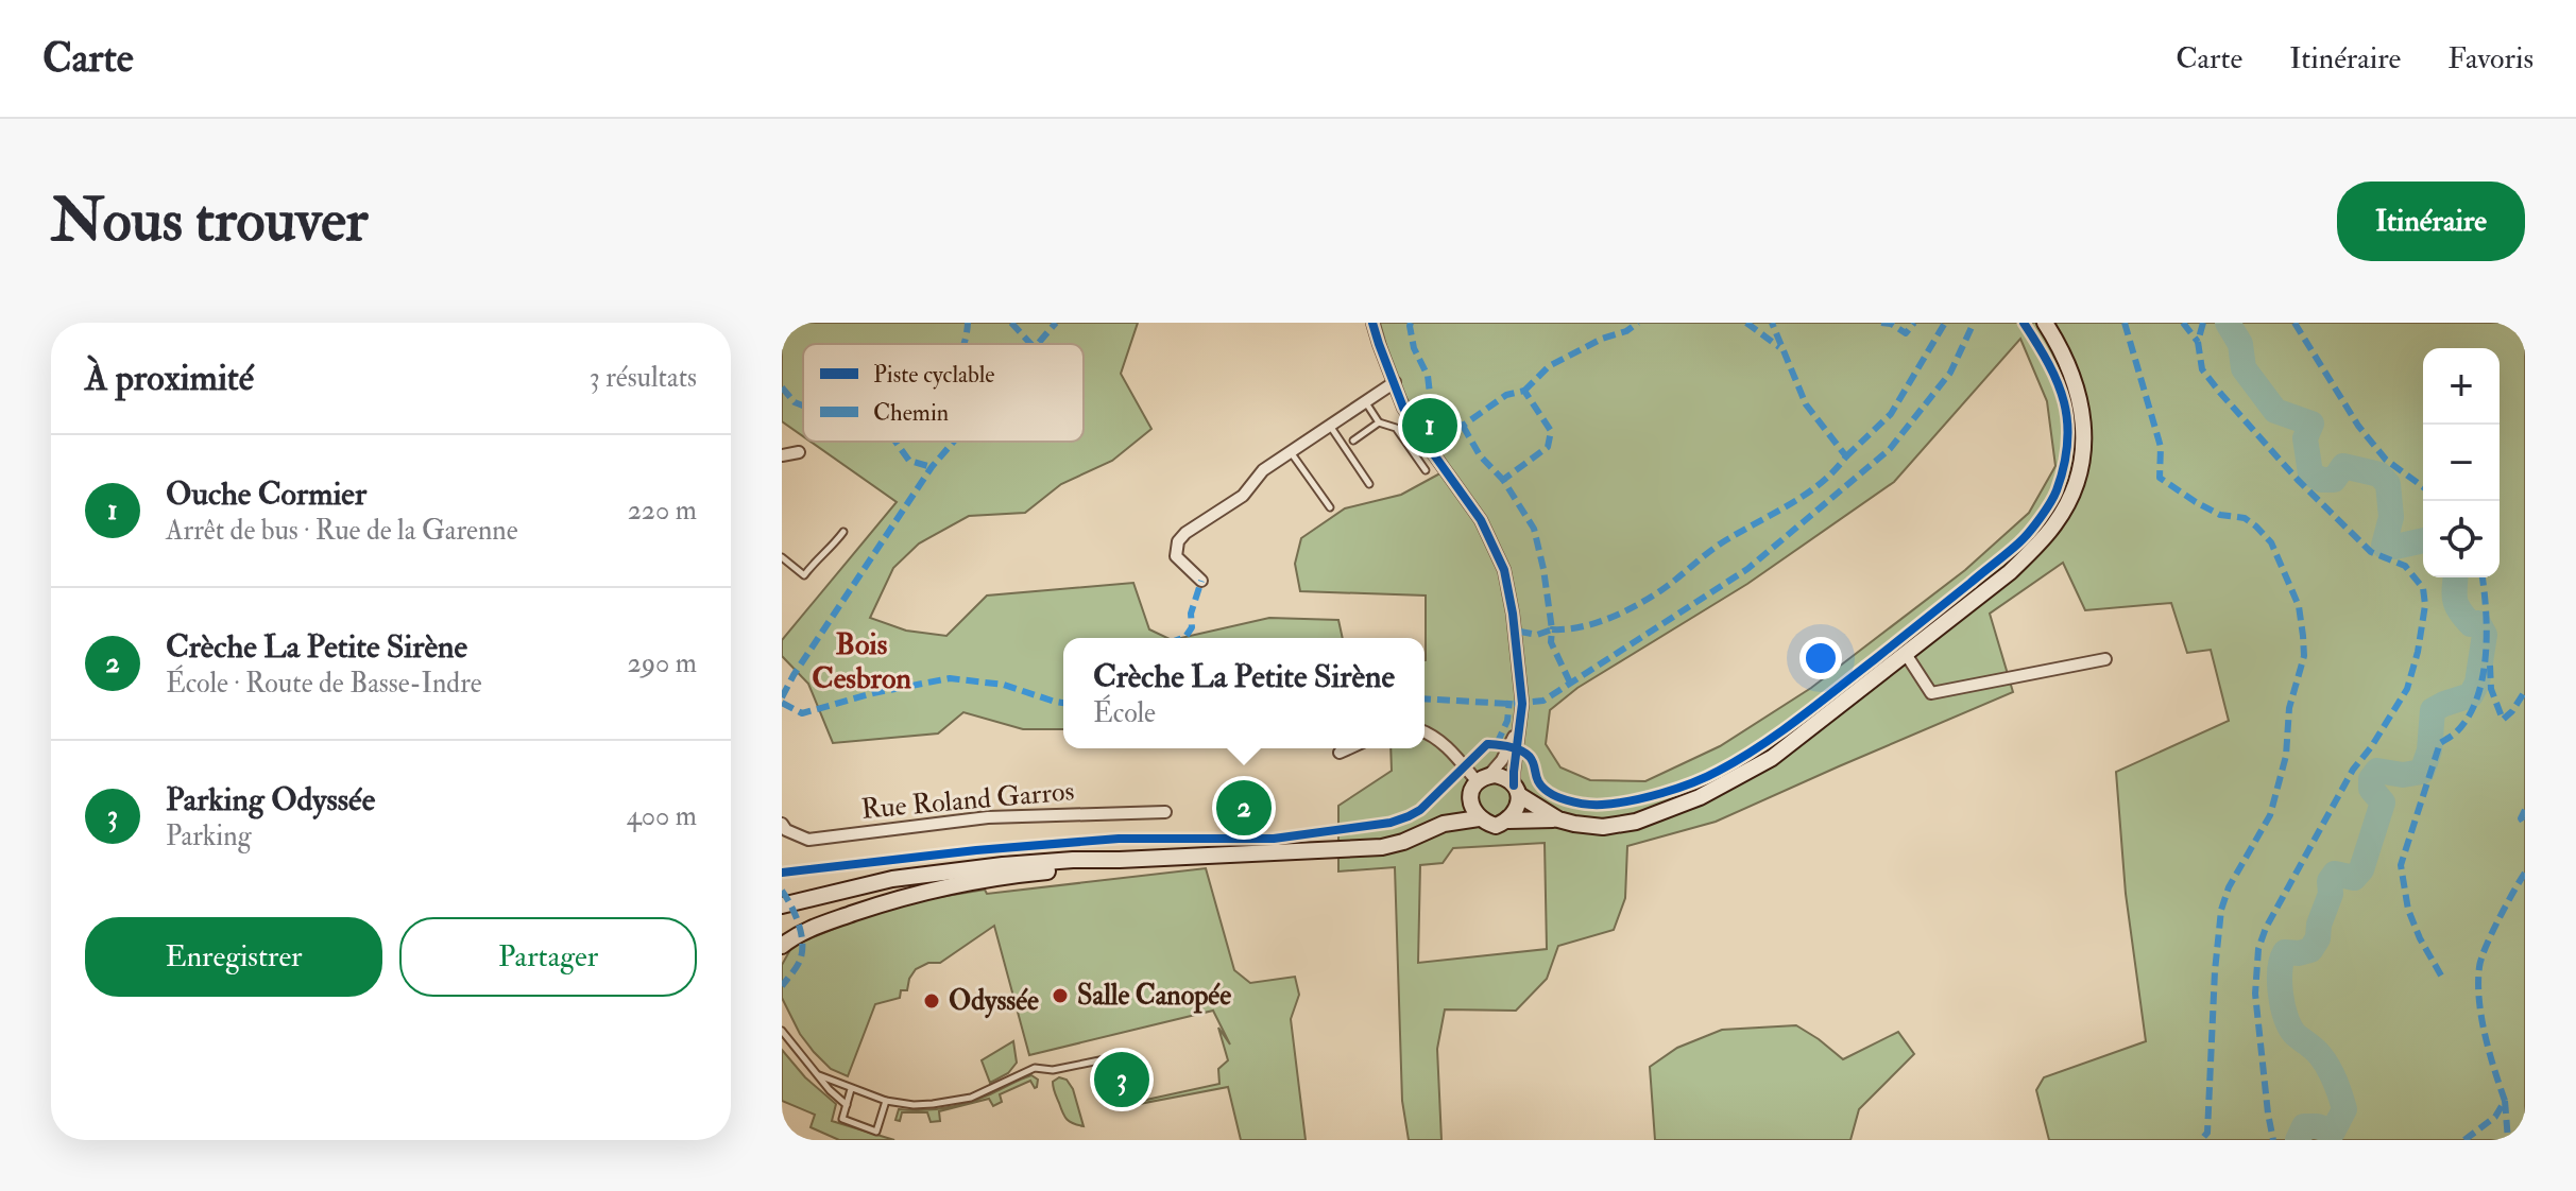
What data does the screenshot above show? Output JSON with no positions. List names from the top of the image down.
{
  "streets": {
    "street": ["Rue Roland Garros"]
  },
  "districts": ["Bois Cesbron"],
  "places": ["Salle Canopée", "Odyssée"],
  "legend": ["Piste cyclable", "Chemin"],
  "page": {
    "header": "Carte",
    "nav": ["Carte", "Itinéraire", "Favoris"],
    "buttons": [
      "Itinéraire",
      ["Enregistrer", "Partager"]
    ],
    "title": "Nous trouver",
    "heading": ["À proximité", "3 résultats"],
    "map_buttons": ["+", "−"],
    "pins": ["1", "2", "3"],
    "list": [
      {
        "mark": "1",
        "name": "Ouche Cormier",
        "note": "Arrêt de bus · Rue de la Garenne",
        "value": "220 m"
      },
      {
        "mark": "2",
        "name": "Crèche La Petite Sirène",
        "note": "École · Route de Basse-Indre",
        "value": "290 m"
      },
      {
        "mark": "3",
        "name": "Parking Odyssée",
        "note": "Parking",
        "value": "400 m"
      }
    ],
    "popup": ["Crèche La Petite Sirène", "École"]
  }
}
